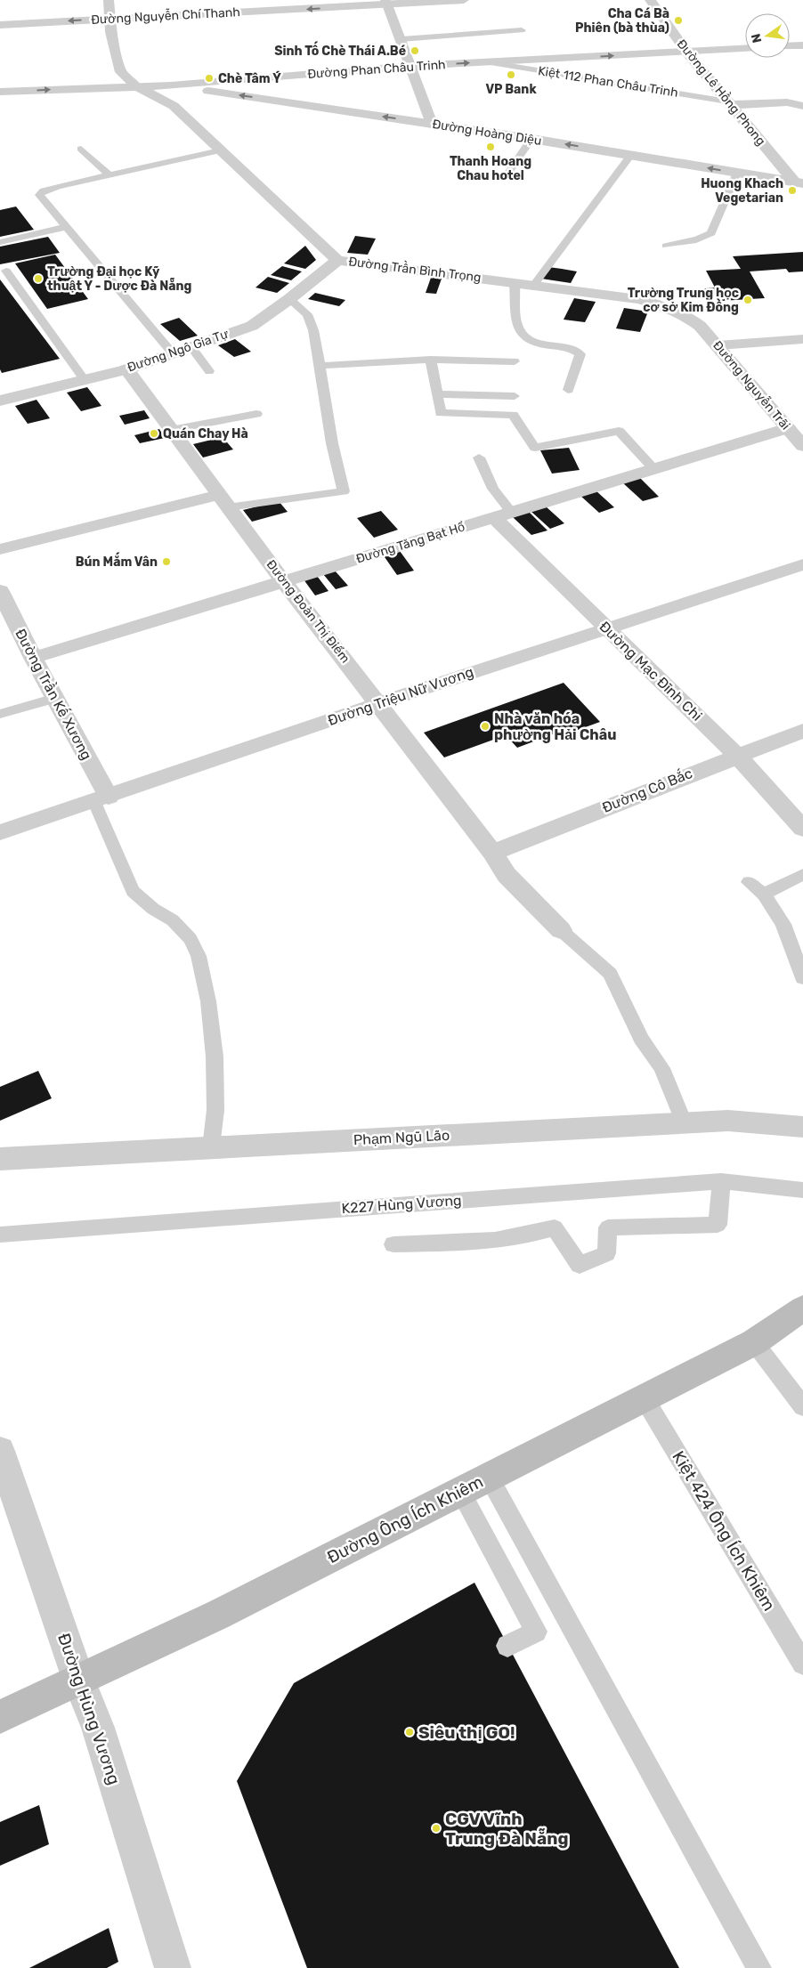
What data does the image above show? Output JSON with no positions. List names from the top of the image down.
{
  "streets": {
    "main road": ["Đường Ông Ích Khiêm"],
    "street": [
      "Đường Nguyễn Chí Thanh",
      "Đường Phan Châu Trinh",
      "Đường Lê Hồng Phong",
      "Đường Hoàng Diệu",
      "Đường Trần Bình Trọng",
      "Đường Ngô Gia Tự",
      "Đường Nguyễn Trãi",
      "Đường Tăng Bạt Hổ",
      "Đường Đoàn Thị Điểm",
      "Đường Mạc Đĩnh Chi",
      "Đường Trần Kế Xương",
      "Đường Triệu Nữ Vương",
      "Đường Cô Bắc",
      "Phạm Ngũ Lão",
      "Đường Hùng Vương"
    ],
    "lane": ["Kiệt 112 Phan Châu Trinh", "K227 Hùng Vương", "Kiệt 424 Ông Ích Khiêm"]
  },
  "crossings": [
    ["Đường Phan Châu Trinh", "Kiệt 112 Phan Châu Trinh"],
    ["Đường Phan Châu Trinh", "Đường Lê Hồng Phong"],
    ["Đường Phan Châu Trinh", "Đường Hoàng Diệu"],
    ["Đường Phan Châu Trinh", "Đường Trần Bình Trọng"],
    ["Kiệt 112 Phan Châu Trinh", "Đường Lê Hồng Phong"],
    ["Đường Lê Hồng Phong", "Đường Hoàng Diệu"],
    ["Đường Trần Bình Trọng", "Đường Ngô Gia Tự"],
    ["Đường Trần Bình Trọng", "Đường Nguyễn Trãi"],
    ["Đường Ngô Gia Tự", "Đường Đoàn Thị Điểm"],
    ["Đường Nguyễn Trãi", "Đường Tăng Bạt Hổ"],
    ["Đường Tăng Bạt Hổ", "Đường Đoàn Thị Điểm"],
    ["Đường Tăng Bạt Hổ", "Đường Mạc Đĩnh Chi"],
    ["Đường Tăng Bạt Hổ", "Đường Trần Kế Xương"],
    ["Đường Đoàn Thị Điểm", "Đường Triệu Nữ Vương"],
    ["Đường Đoàn Thị Điểm", "Đường Cô Bắc"],
    ["Đường Mạc Đĩnh Chi", "Đường Triệu Nữ Vương"],
    ["Đường Mạc Đĩnh Chi", "Đường Cô Bắc"],
    ["Đường Trần Kế Xương", "Đường Triệu Nữ Vương"],
    ["Đường Ông Ích Khiêm", "Kiệt 424 Ông Ích Khiêm"],
    ["Đường Ông Ích Khiêm", "Đường Hùng Vương"]
  ],
  "one_way": ["Đường Nguyễn Chí Thanh", "Đường Phan Châu Trinh", "Đường Hoàng Diệu"],
  "places": [
    "Cha Cá Bà Phiên (bà thùa)",
    "Sinh Tố Chè Thái A.Bé",
    "VP Bank",
    "Chè Tâm Ý",
    "Thanh Hoang Chau hotel",
    "Huong Khach Vegetarian",
    "Trường Đại học Kỹ thuật Y - Dược Đà Nẵng",
    "Trường Trung học cơ sở Kim Đồng",
    "Quán Chay Hà",
    "Bún Mắm Vân",
    "Nhà văn hóa phường Hải Châu",
    "Siêu thị GO!",
    "CGV Vĩnh Trung Đà Nẵng"
  ],
  "north": "left"
}
